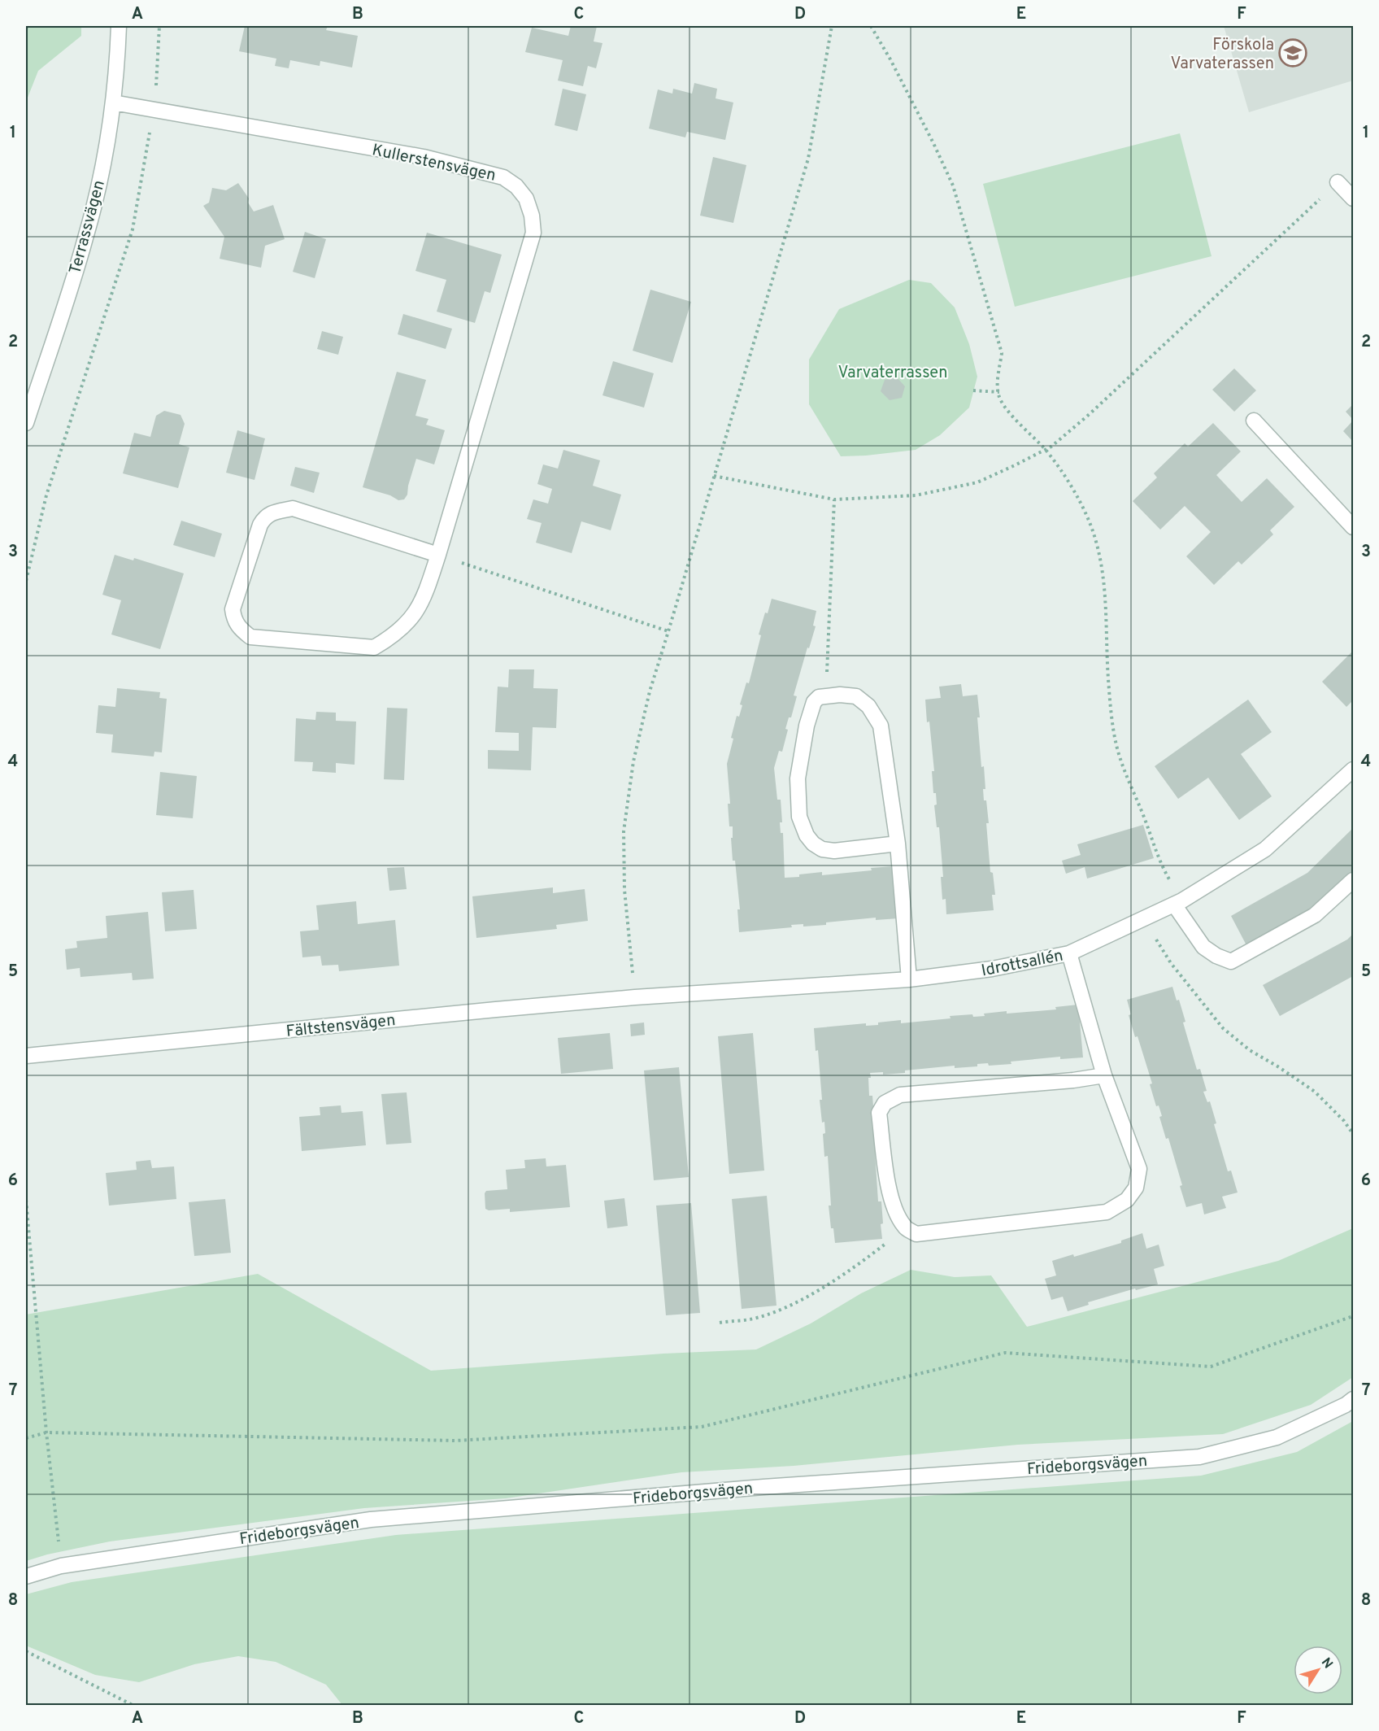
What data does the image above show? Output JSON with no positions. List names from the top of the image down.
{
  "streets": {
    "street": [
      "Kullerstensvägen",
      "Terrassvägen",
      "Idrottsallén",
      "Fältstensvägen",
      "Frideborgsvägen"
    ]
  },
  "crossings": [
    ["Kullerstensvägen", "Terrassvägen"],
    ["Idrottsallén", "Fältstensvägen"]
  ],
  "parks": ["Varvaterrassen"],
  "places": {
    "school or university": ["Förskola Varvaterassen"]
  },
  "north": "top right",
  "grid": {
    "columns": [
      "A",
      "B",
      "C",
      "D",
      "E",
      "F"
    ],
    "rows": [
      "1",
      "2",
      "3",
      "4",
      "5",
      "6",
      "7",
      "8"
    ]
  }
}
